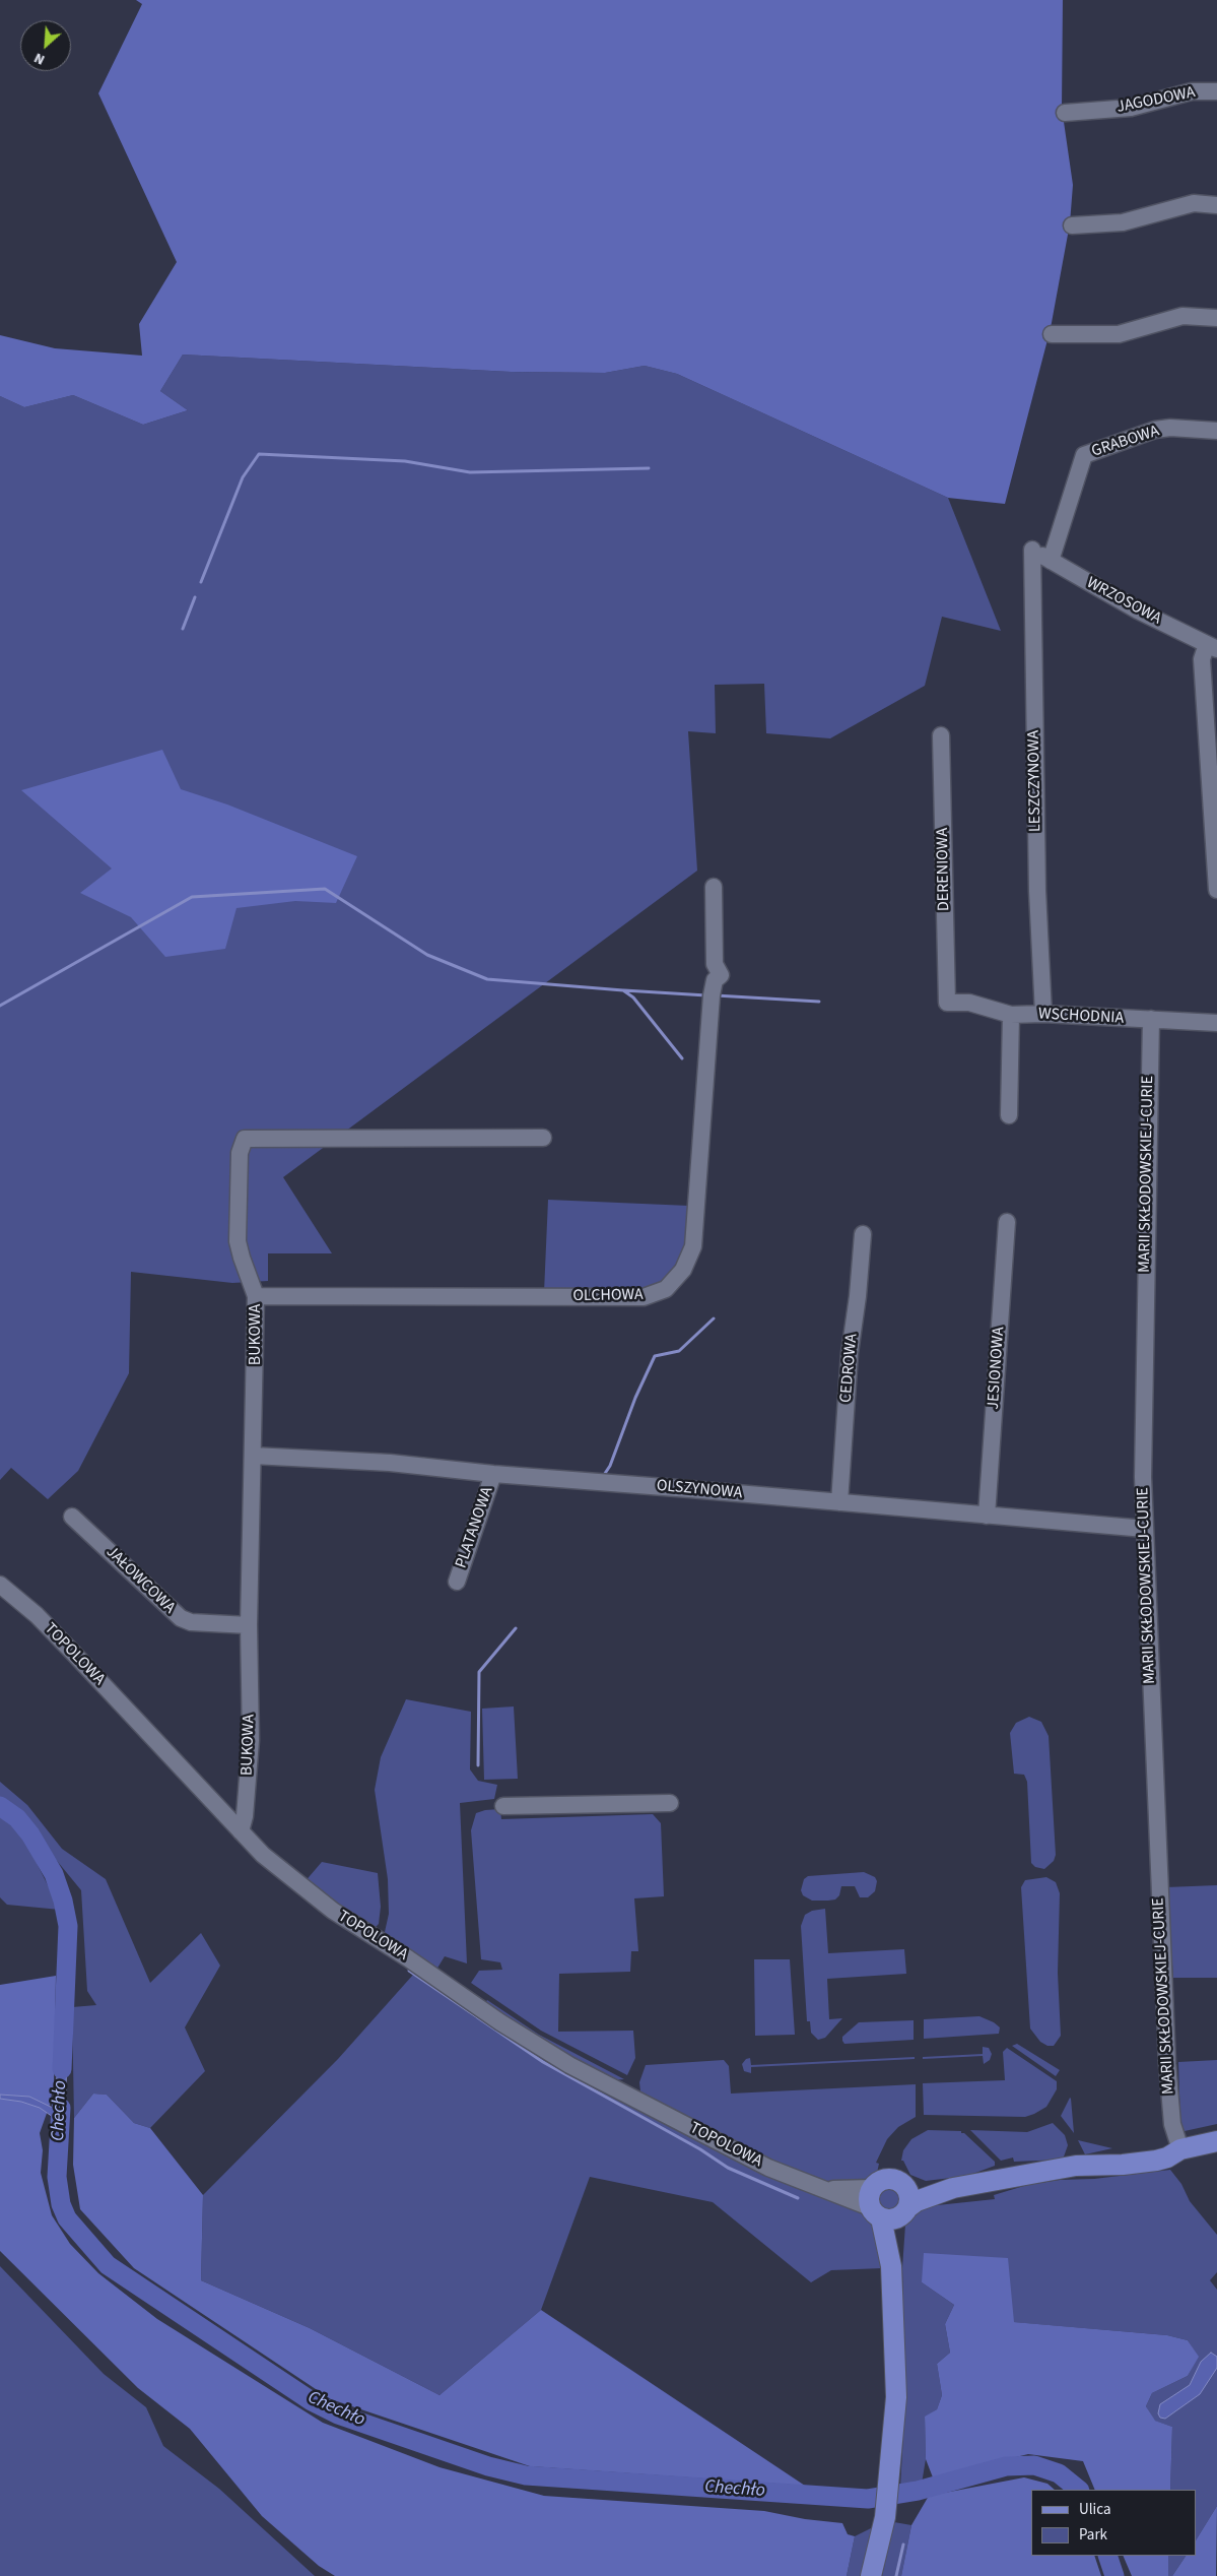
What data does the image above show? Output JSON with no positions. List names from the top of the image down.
{
  "streets": {
    "street": [
      "JAGODOWA",
      "GRABOWA",
      "WRZOSOWA",
      "LESZCZYNOWA",
      "DERENIOWA",
      "WSCHODNIA",
      "MARII SKŁODOWSKIEJ-CURIE",
      "OLCHOWA",
      "BUKOWA",
      "CEDROWA",
      "JESIONOWA",
      "OLSZYNOWA",
      "PLATANOWA",
      "JAŁOWCOWA",
      "TOPOLOWA"
    ]
  },
  "crossings": [
    ["GRABOWA", "WRZOSOWA"],
    ["WRZOSOWA", "LESZCZYNOWA"],
    ["LESZCZYNOWA", "WSCHODNIA"],
    ["DERENIOWA", "WSCHODNIA"],
    ["WSCHODNIA", "MARII SKŁODOWSKIEJ-CURIE"],
    ["MARII SKŁODOWSKIEJ-CURIE", "OLSZYNOWA"],
    ["OLCHOWA", "BUKOWA"],
    ["BUKOWA", "OLSZYNOWA"],
    ["BUKOWA", "JAŁOWCOWA"],
    ["BUKOWA", "TOPOLOWA"],
    ["CEDROWA", "OLSZYNOWA"],
    ["JESIONOWA", "OLSZYNOWA"],
    ["OLSZYNOWA", "PLATANOWA"]
  ],
  "water": ["Chechło"],
  "legend": ["Ulica", "Park"],
  "north": "bottom left"
}
